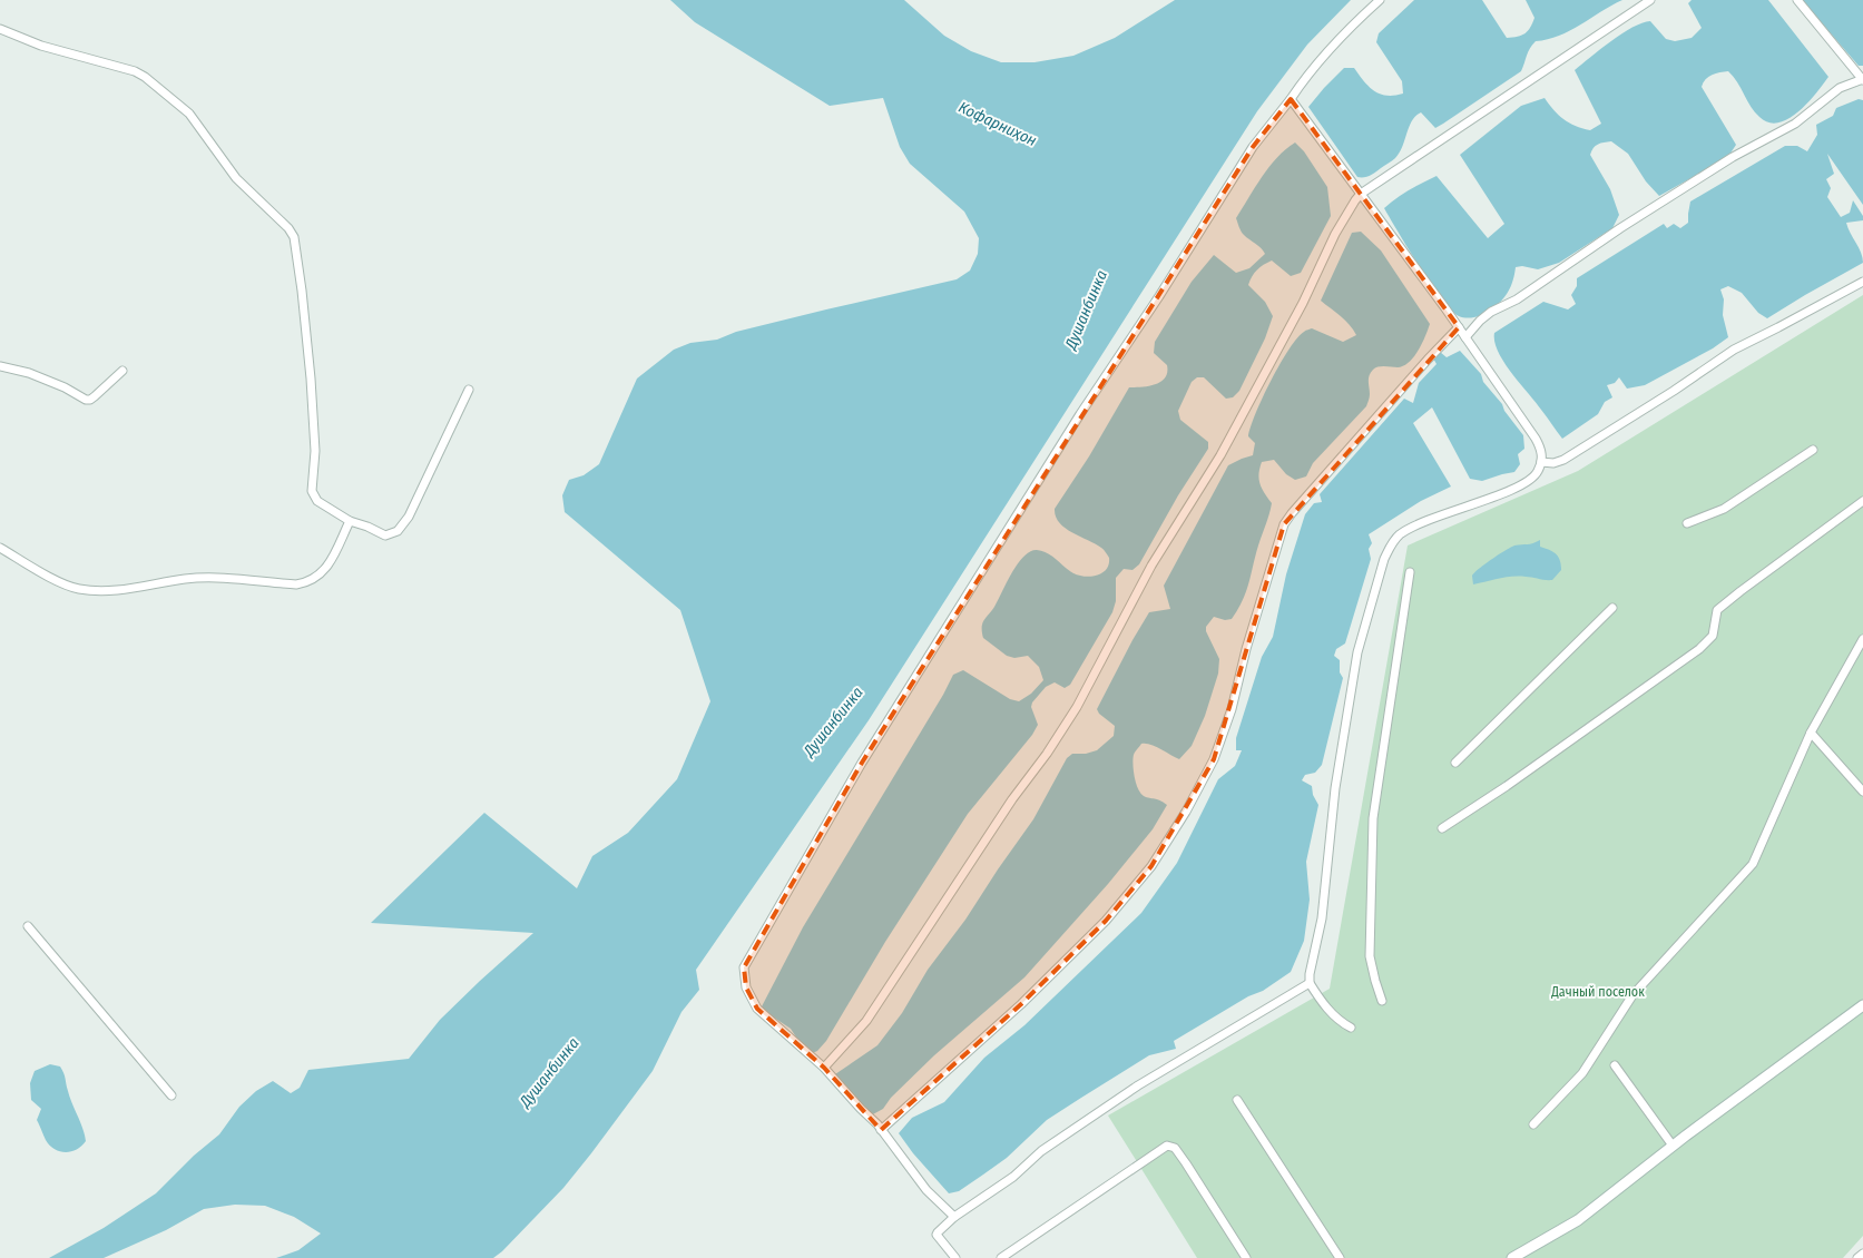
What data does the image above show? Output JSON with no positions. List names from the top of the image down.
{
  "water": ["Кофарниҳон", "Душанбинка"],
  "parks": ["Дачный поселок"]
}
